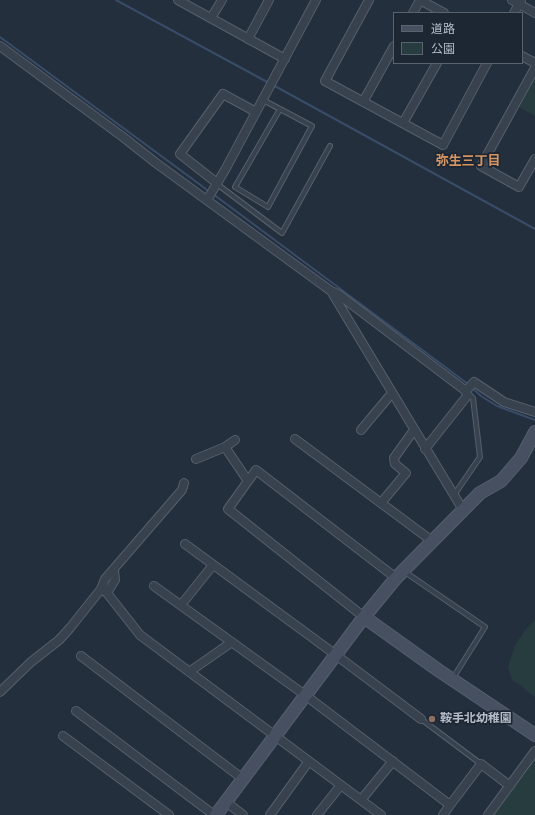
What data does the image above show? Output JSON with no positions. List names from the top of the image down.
{
  "districts": ["弥生三丁目"],
  "places": ["鞍手北幼稚園"],
  "legend": ["道路", "公園"]
}
